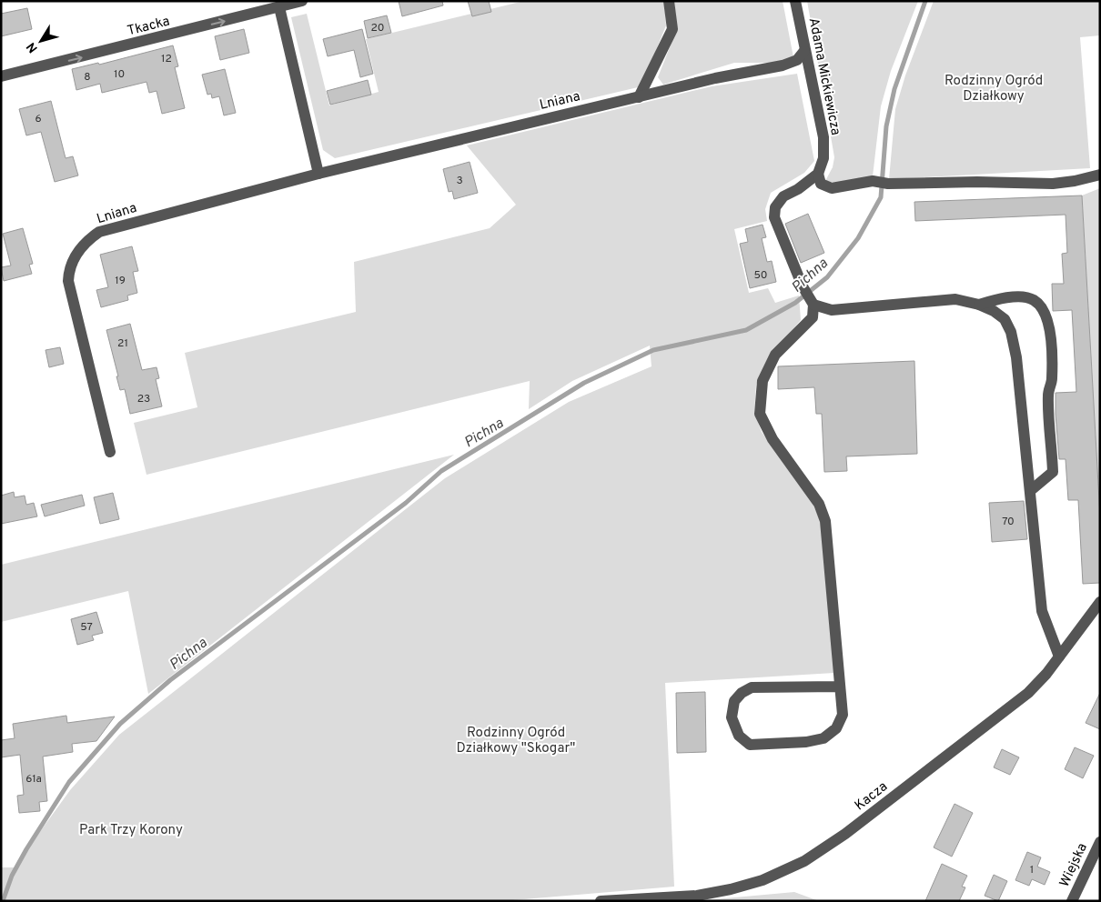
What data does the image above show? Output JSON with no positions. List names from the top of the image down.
{
  "streets": {
    "street": [
      "Tkacka",
      "Adama Mickiewicza",
      "Lniana",
      "Kacza",
      "Wiejska"
    ]
  },
  "crossings": [
    ["Adama Mickiewicza", "Lniana"]
  ],
  "one_way": ["Tkacka"],
  "water": ["Pichna"],
  "parks": ["Rodzinny Ogród Działkowy", "Rodzinny Ogród Działkowy \"Skogar\"", "Park Trzy Korony"],
  "house_numbers": [
    "20",
    "12",
    "10",
    "8",
    "6",
    "3",
    "50",
    "19",
    "21",
    "23",
    "70",
    "57",
    "61a",
    "1"
  ],
  "north": "bottom left"
}
